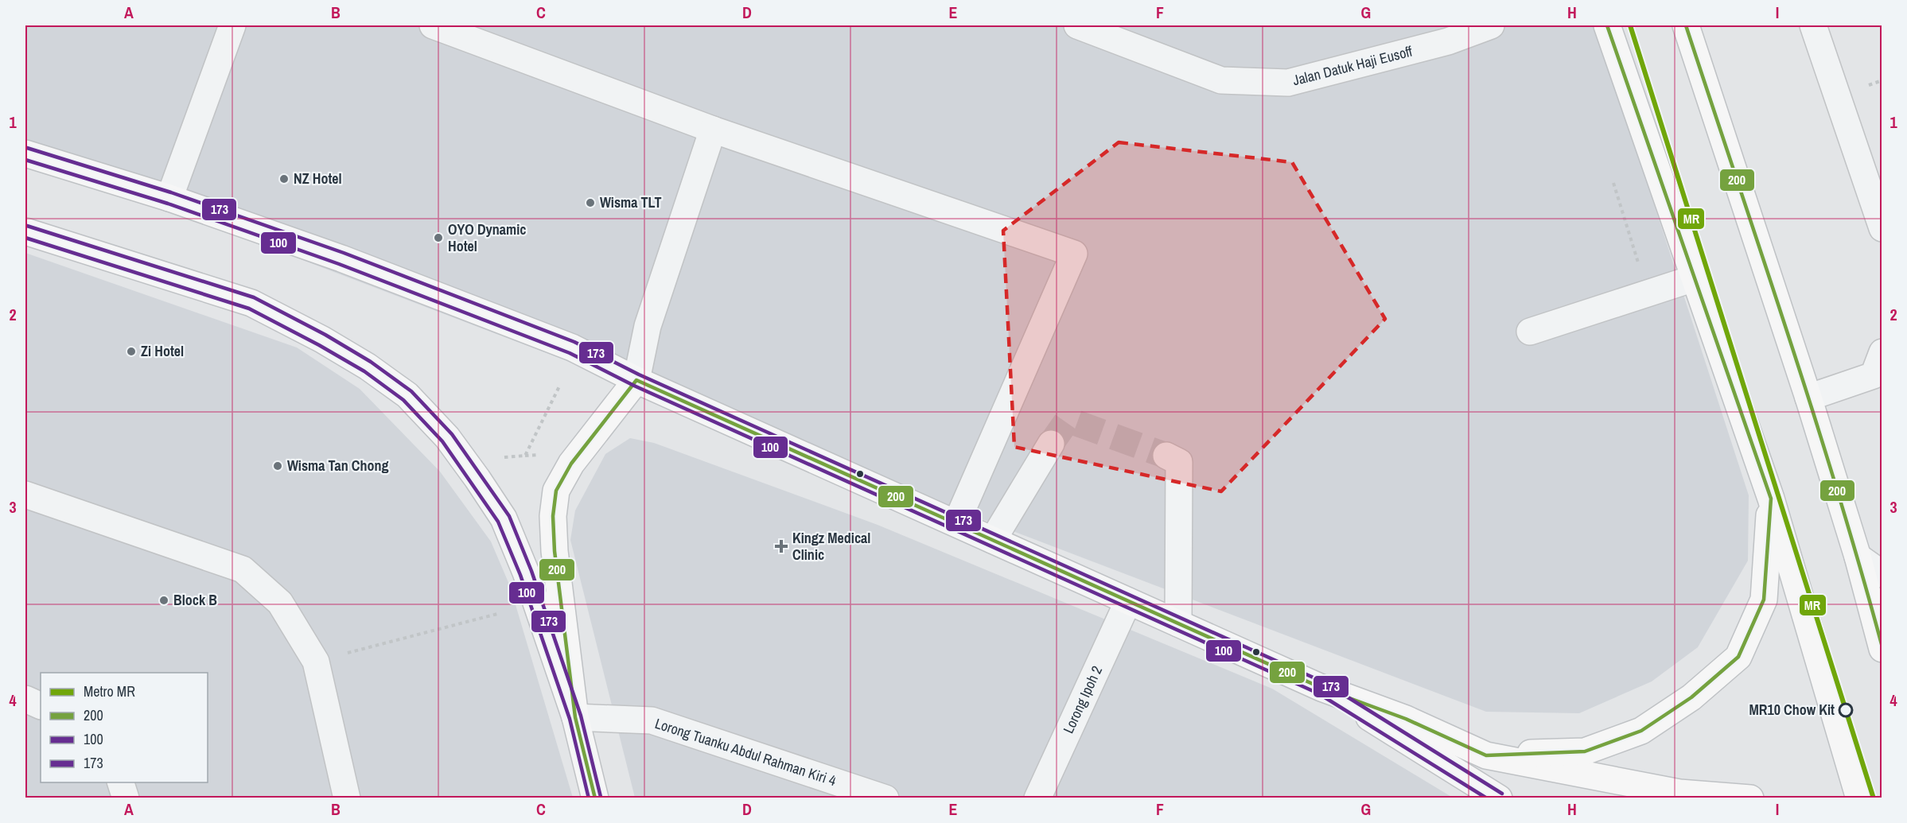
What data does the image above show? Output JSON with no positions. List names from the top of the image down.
{
  "streets": {
    "street": ["Jalan Datuk Haji Eusoff", "Lorong Ipoh 2", "Lorong Tuanku Abdul Rahman Kiri 4"]
  },
  "places": {
    "other": [
      "NZ Hotel",
      "Wisma TLT",
      "OYO Dynamic Hotel",
      "Zi Hotel",
      "Wisma Tan Chong",
      "Block B",
      "MR10 Chow Kit"
    ],
    "health": ["Kingz Medical Clinic"]
  },
  "lines": [
    "metro line MR",
    "transit line 200",
    "transit line 173",
    "transit line 100"
  ],
  "legend": [
    "Metro MR",
    "200",
    "100",
    "173"
  ],
  "grid": {
    "columns": [
      "A",
      "B",
      "C",
      "D",
      "E",
      "F",
      "G",
      "H",
      "I"
    ],
    "rows": [
      "1",
      "2",
      "3",
      "4"
    ]
  }
}
